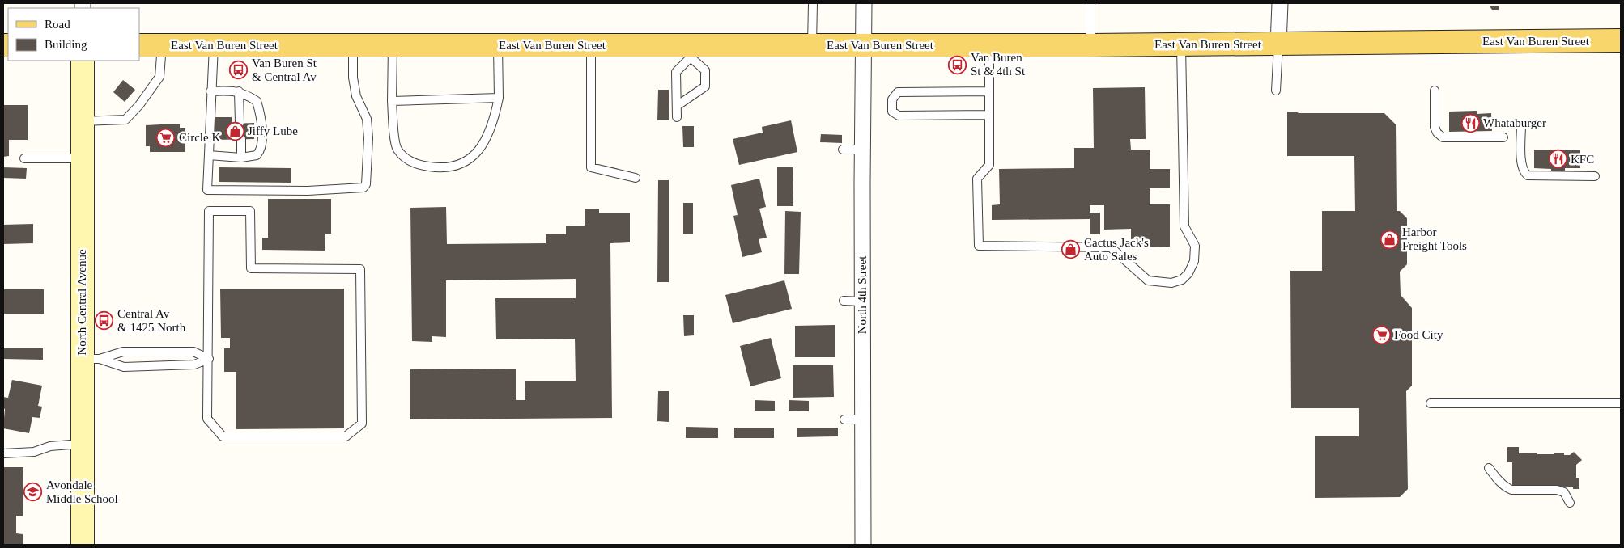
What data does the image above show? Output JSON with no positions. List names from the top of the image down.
{
  "streets": {
    "main road": ["East Van Buren Street"],
    "street": ["North 4th Street", "North Central Avenue"]
  },
  "crossings": [
    ["East Van Buren Street", "North 4th Street"]
  ],
  "places": {
    "bus stop": ["Van Buren St & 4th St", "Van Buren St & Central Av", "Central Av & 1425 North"],
    "restaurant": ["Whataburger", "KFC"],
    "shop": ["Jiffy Lube", "Harbor Freight Tools", "Cactus Jack's Auto Sales"],
    "supermarket": ["Circle K", "Food City"],
    "school or university": ["Avondale Middle School"]
  },
  "legend": ["Road", "Building"]
}
